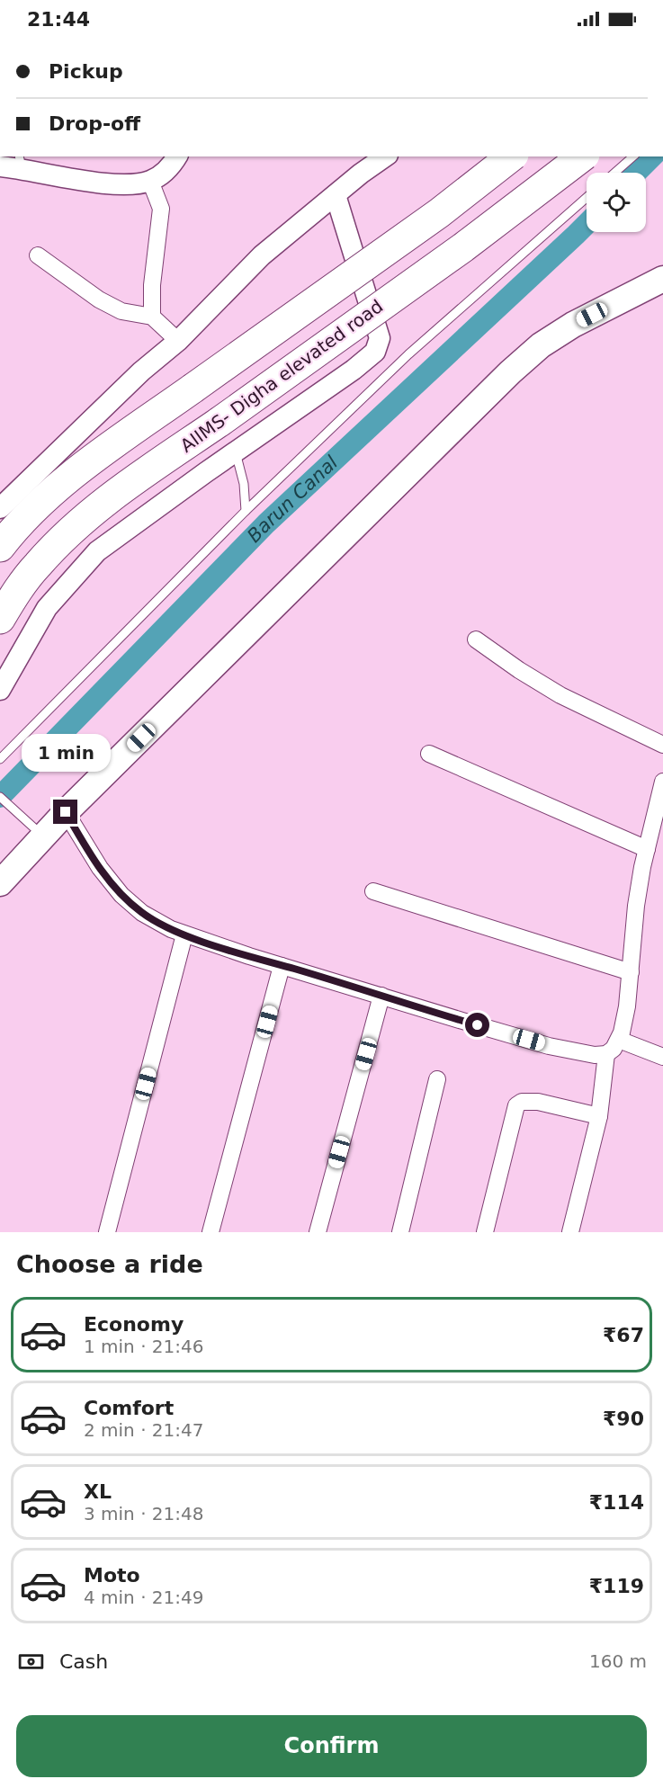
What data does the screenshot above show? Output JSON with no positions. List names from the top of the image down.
{
  "streets": {
    "highway": ["AIIMS- Digha elevated road"]
  },
  "water": ["Barun Canal"],
  "page": {
    "status": "21:44",
    "banner": ["Pickup", "Drop-off"],
    "bubble": "1 min",
    "heading": "Choose a ride",
    "list": [
      {
        "name": "Economy",
        "note": "1 min · 21:46",
        "value": "₹67"
      },
      {
        "name": "Comfort",
        "note": "2 min · 21:47",
        "value": "₹90"
      },
      {
        "name": "XL",
        "note": "3 min · 21:48",
        "value": "₹114"
      },
      {
        "name": "Moto",
        "note": "4 min · 21:49",
        "value": "₹119"
      }
    ],
    "pay": ["Cash", "160 m"],
    "buttons": "Confirm"
  }
}
